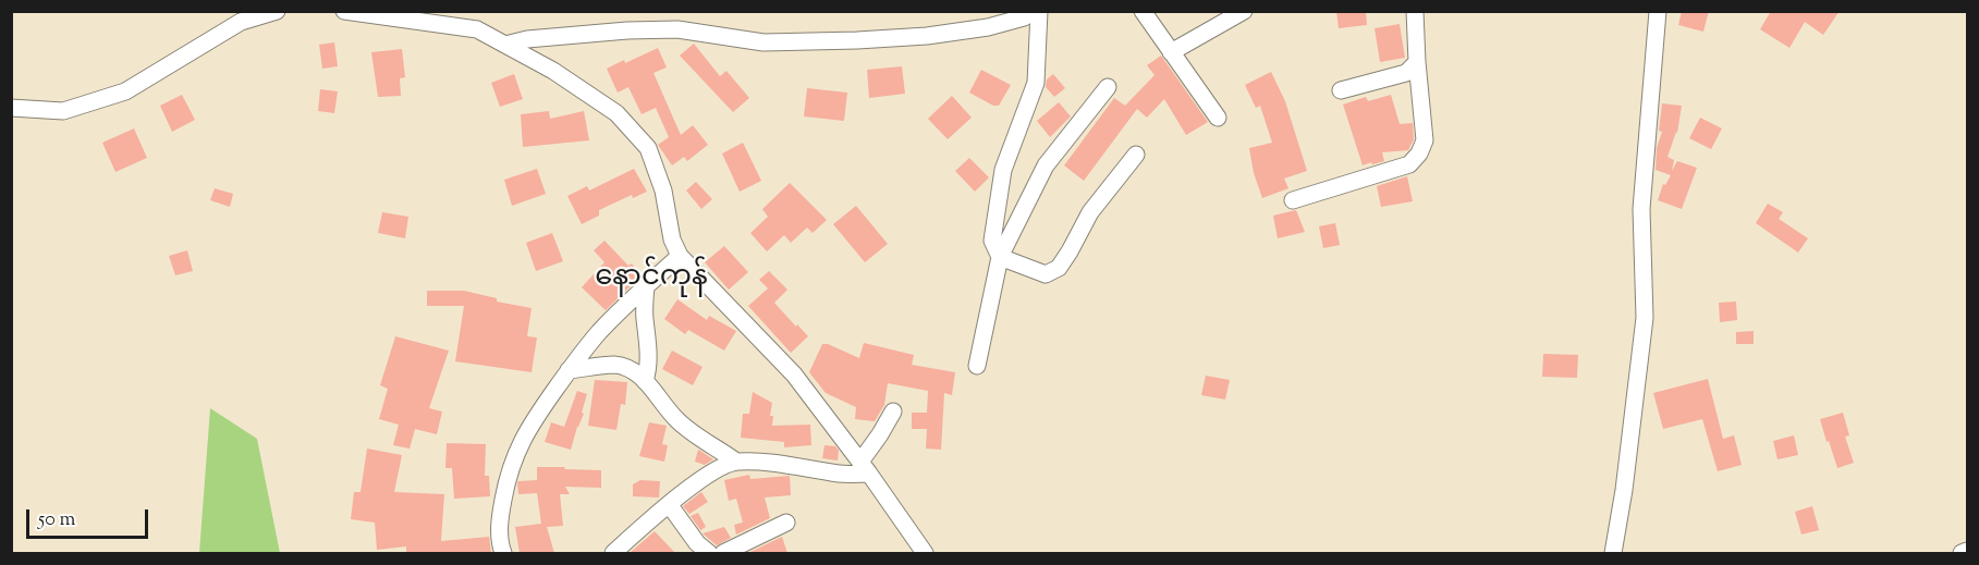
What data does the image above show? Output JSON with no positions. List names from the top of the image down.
{
  "districts": ["နောင်ကုန်"],
  "scale_bar": "50 m"
}
